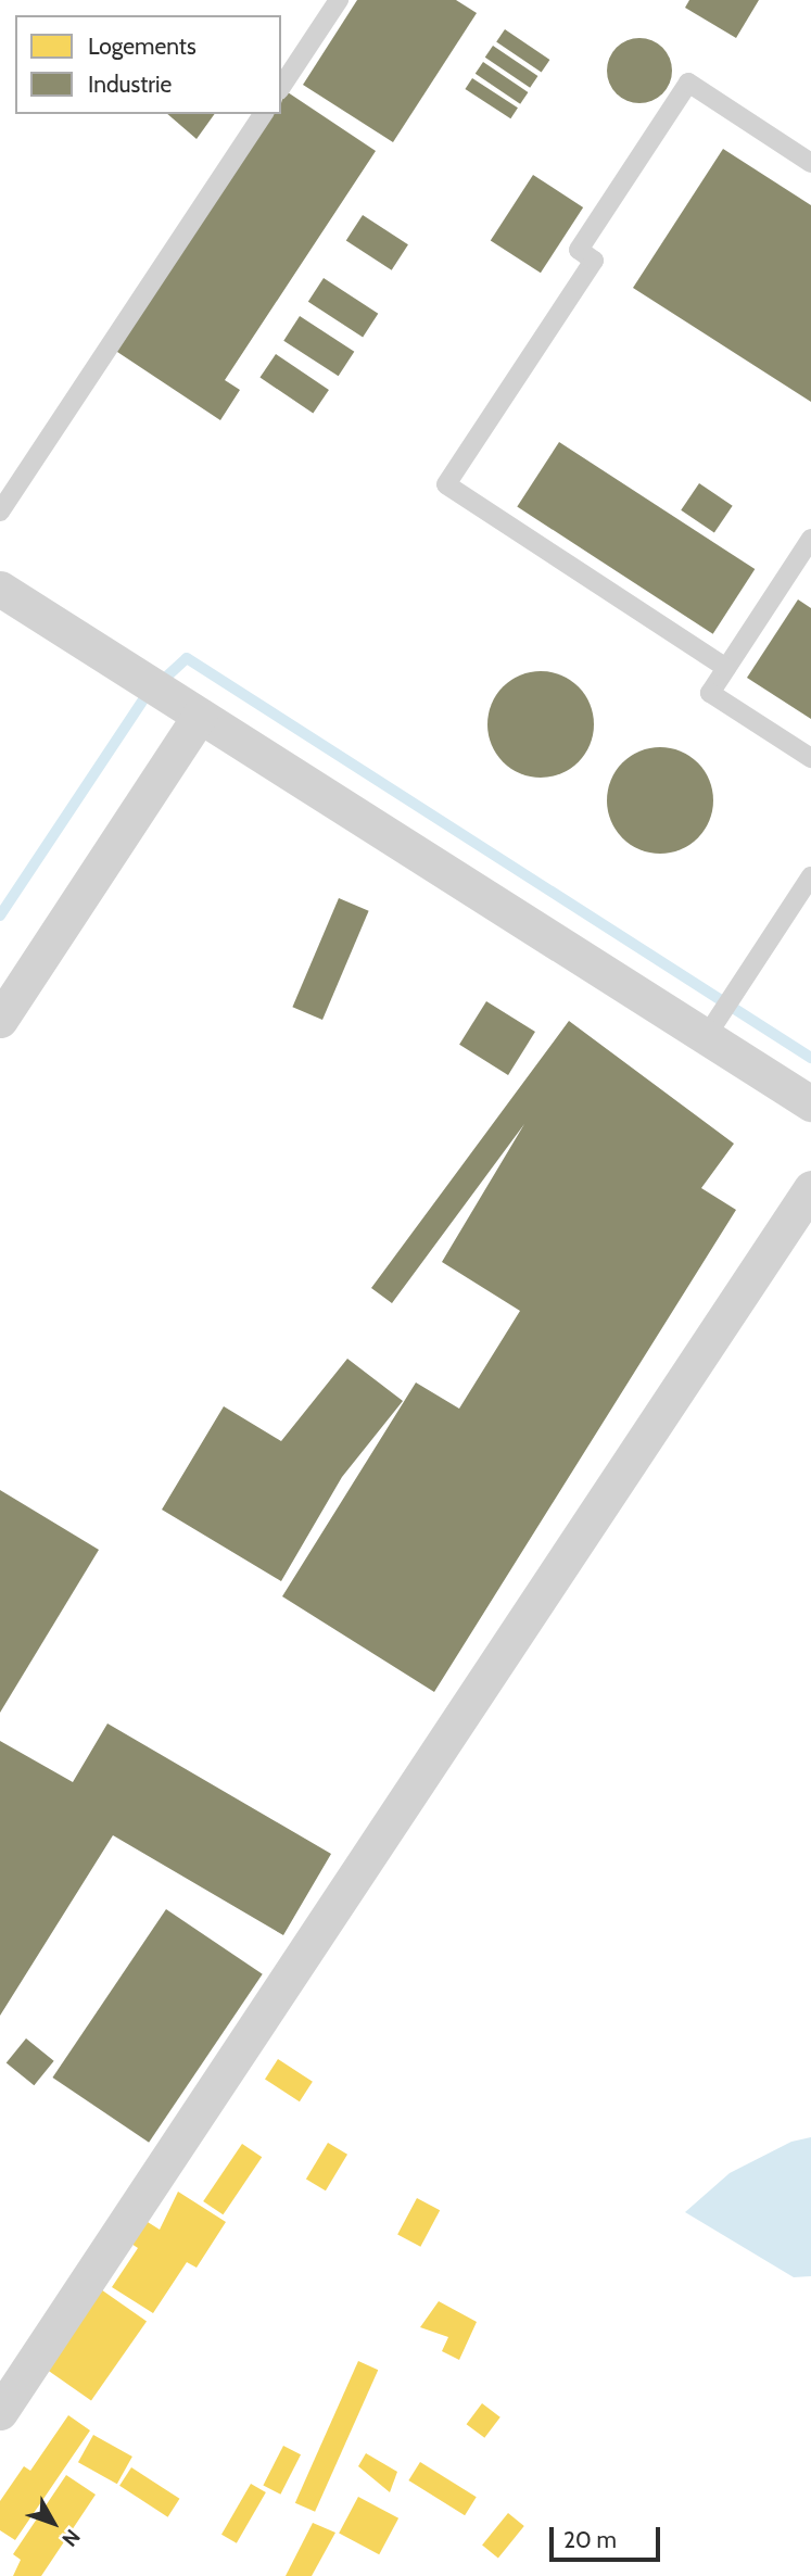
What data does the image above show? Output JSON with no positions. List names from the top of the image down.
{
  "legend": ["Logements", "Industrie"],
  "scale_bar": "20 m",
  "north": "bottom right"
}
